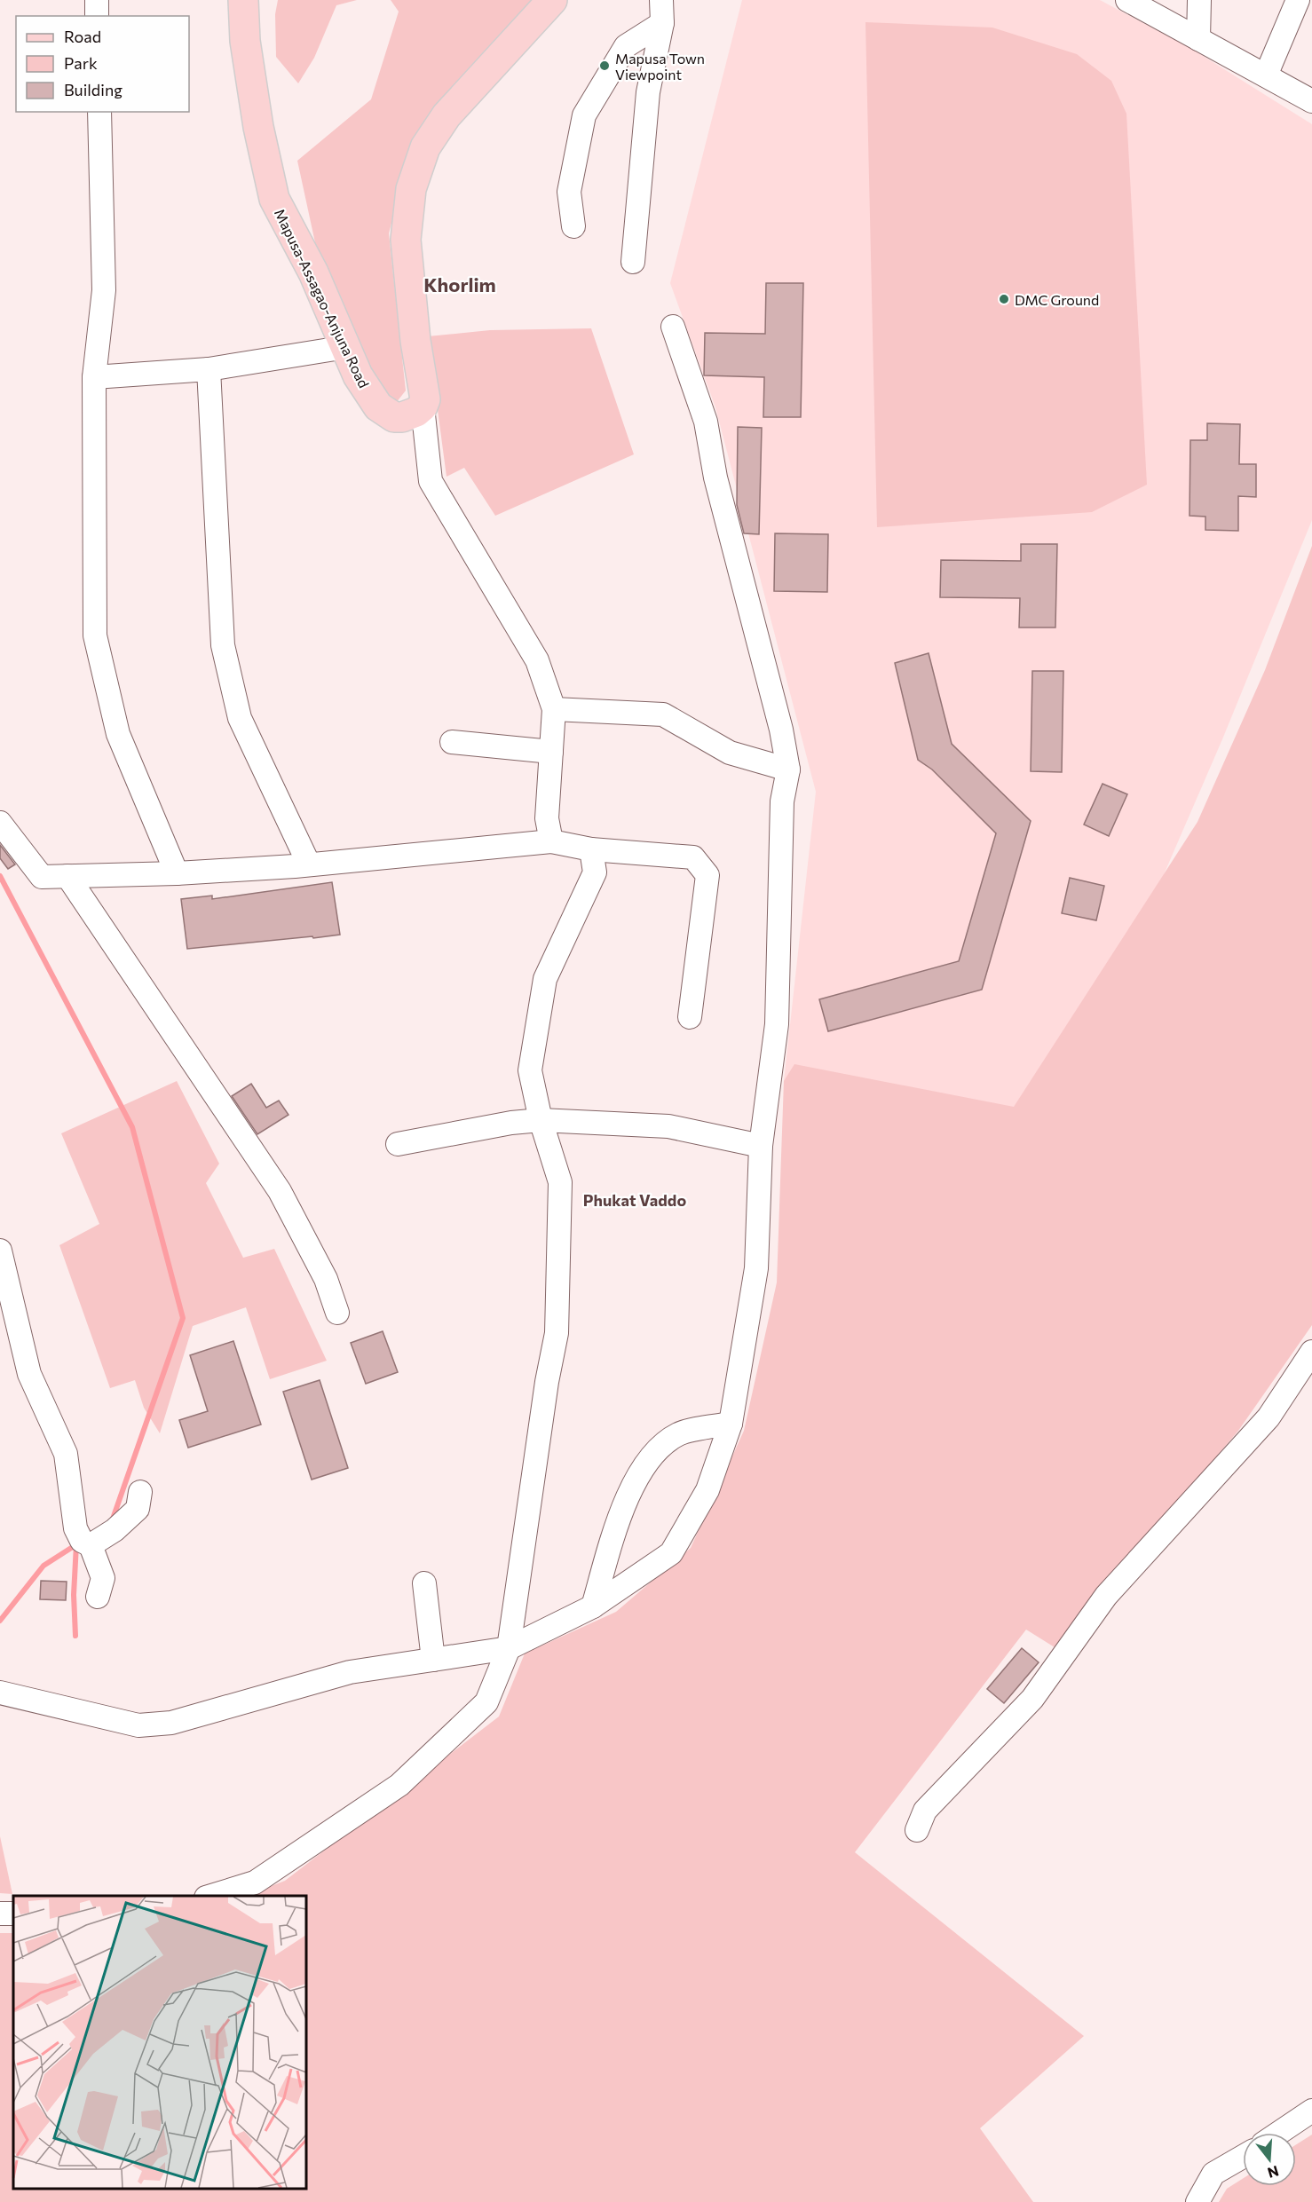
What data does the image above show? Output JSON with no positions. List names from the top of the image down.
{
  "streets": {
    "main road": ["Mapusa-Assagao-Anjuna Road"]
  },
  "districts": ["Khorlim", "Phukat Vaddo"],
  "places": ["Mapusa Town Viewpoint", "DMC Ground"],
  "legend": ["Road", "Park", "Building"],
  "north": "bottom"
}
